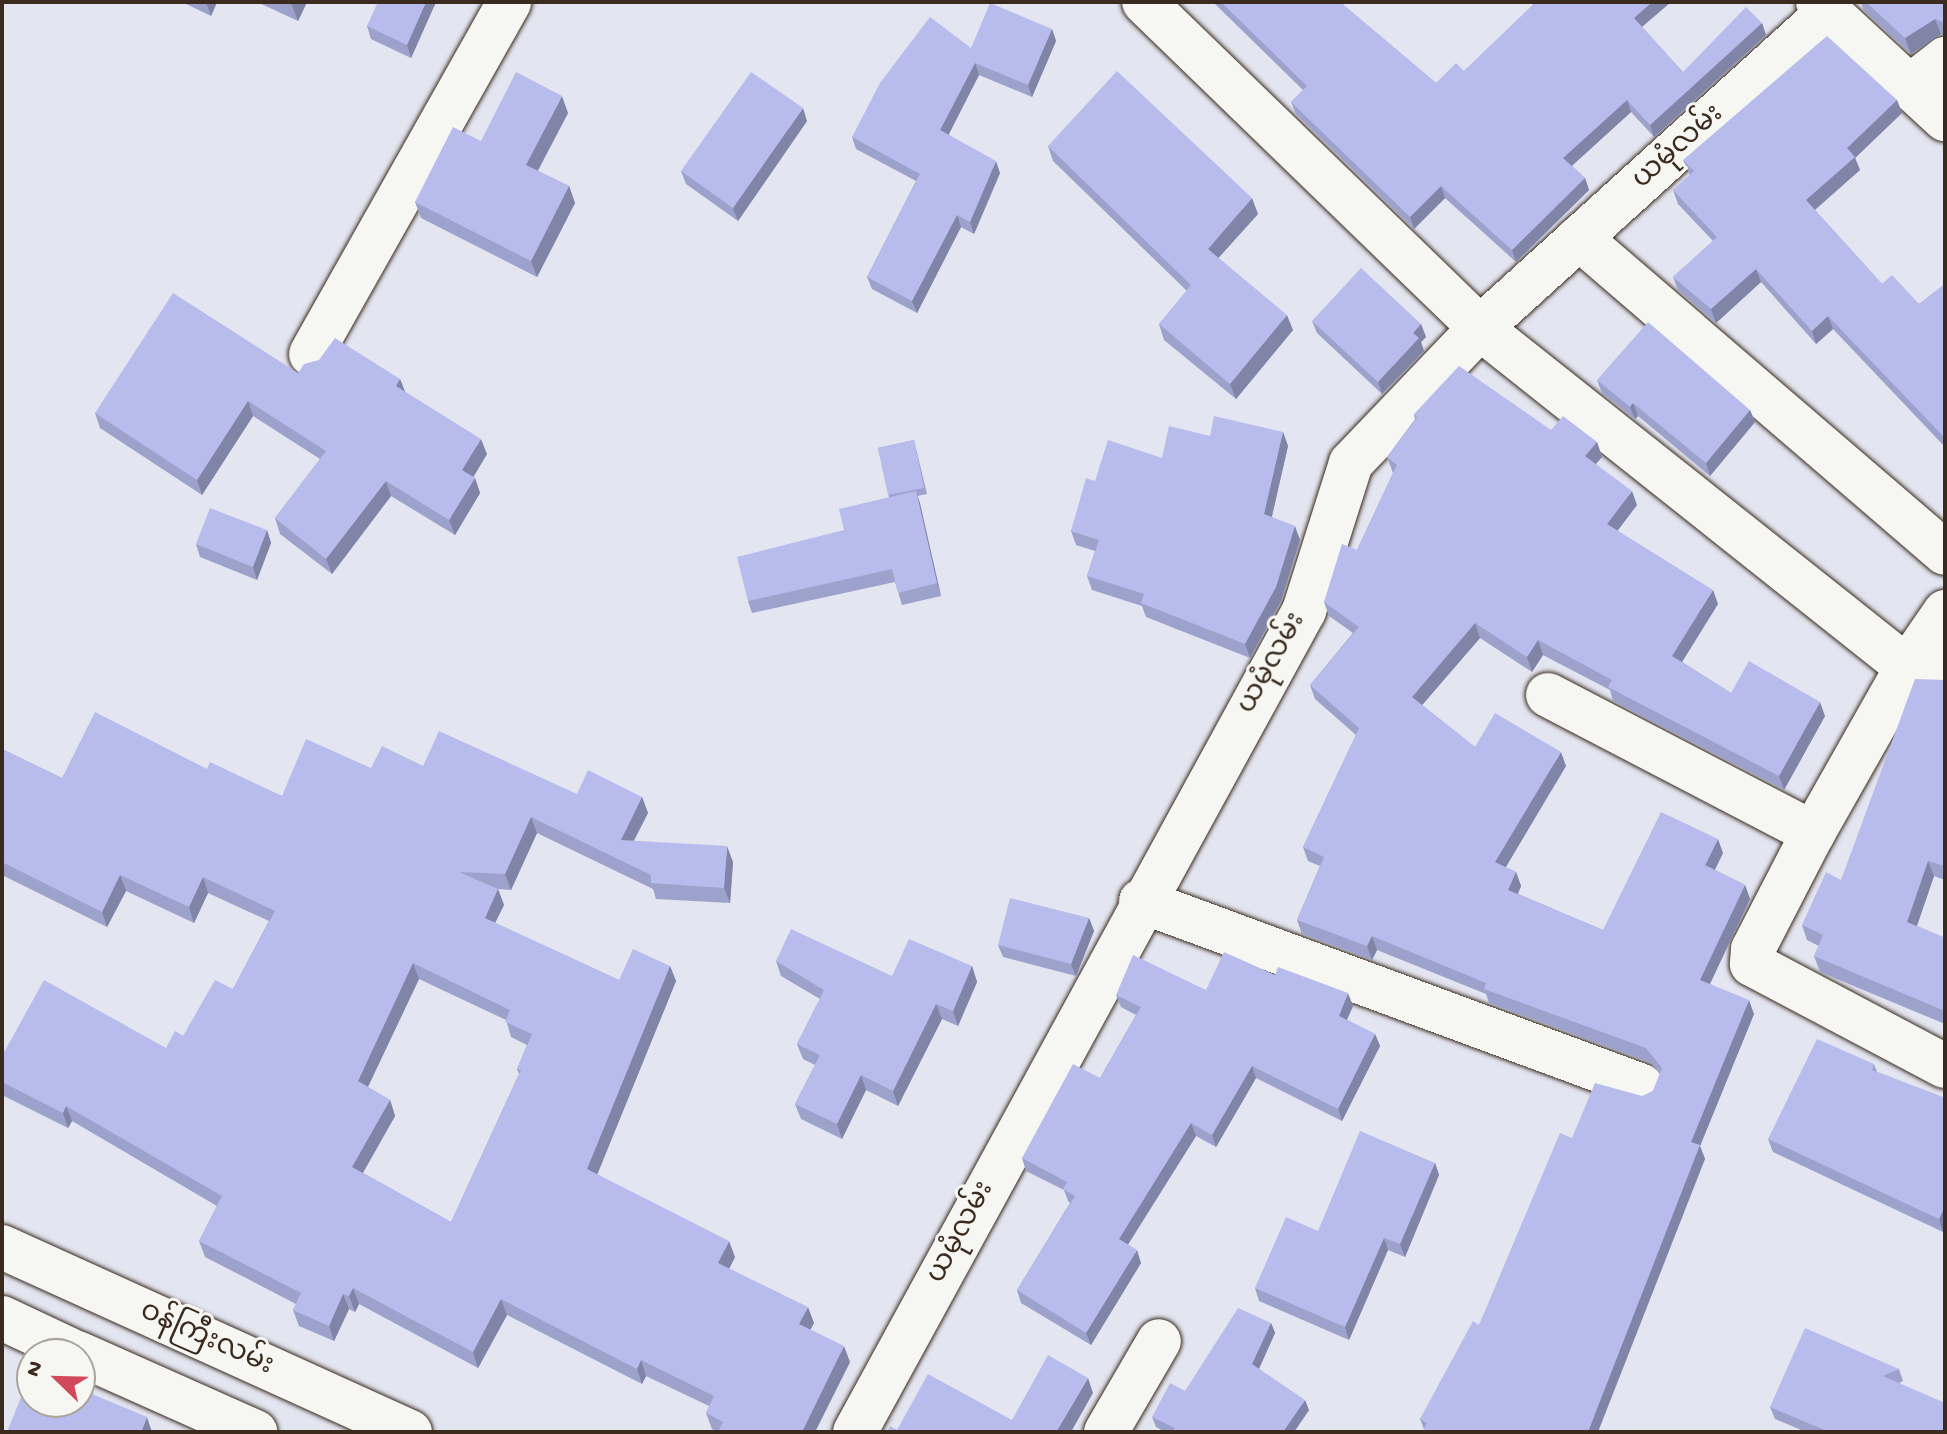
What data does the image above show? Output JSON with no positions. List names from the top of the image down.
{
  "streets": {
    "street": ["ယမုံလမ်း", "ဝန်ကြီးလမ်း"]
  },
  "north": "top left"
}
